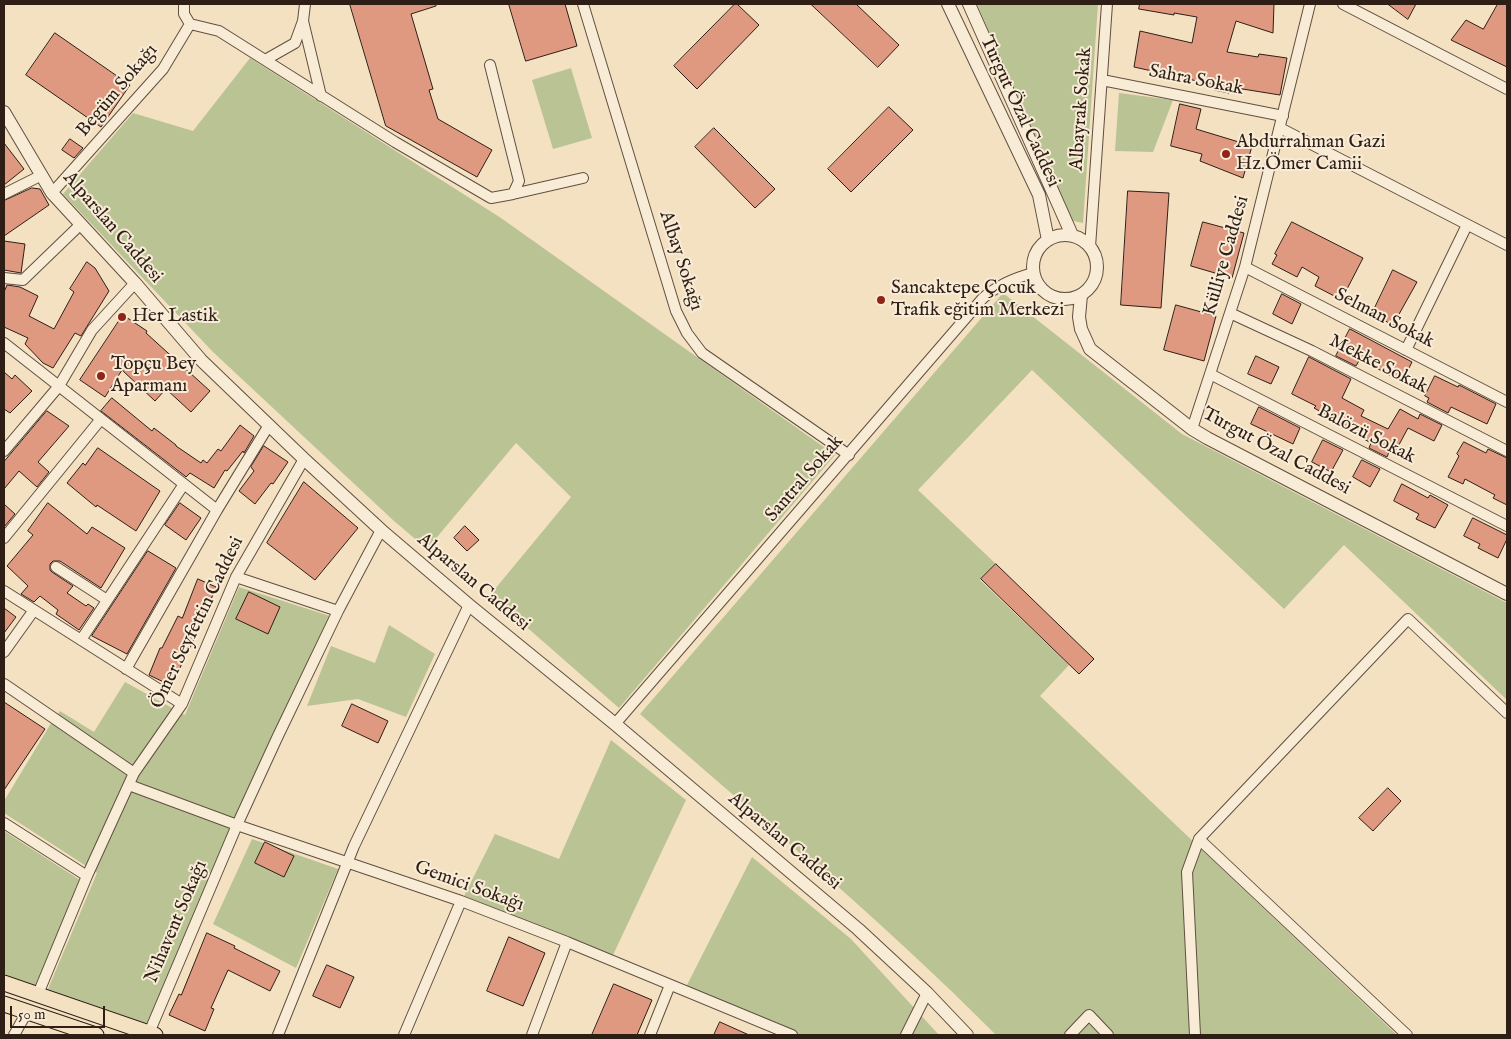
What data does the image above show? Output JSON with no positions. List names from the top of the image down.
{
  "streets": {
    "street": [
      "Sahra Sokak",
      "Begüm Sokağı",
      "Albayrak Sokak",
      "Turgut Özal Caddesi",
      "Alparslan Caddesi",
      "Külliye Caddesi",
      "Albay Sokağı",
      "Selman Sokak",
      "Mekke Sokak",
      "Balözü Sokak",
      "Santral Sokak",
      "Ömer Seyfettin Caddesi",
      "Gemici Sokağı",
      "Nihavent Sokağı"
    ]
  },
  "crossings": [
    ["Sahra Sokak", "Albayrak Sokak"],
    ["Sahra Sokak", "Külliye Caddesi"],
    ["Begüm Sokağı", "Alparslan Caddesi"],
    ["Albayrak Sokak", "Turgut Özal Caddesi"],
    ["Albayrak Sokak", "Santral Sokak"],
    ["Turgut Özal Caddesi", "Külliye Caddesi"],
    ["Turgut Özal Caddesi", "Santral Sokak"],
    ["Alparslan Caddesi", "Santral Sokak"],
    ["Alparslan Caddesi", "Ömer Seyfettin Caddesi"],
    ["Alparslan Caddesi", "Nihavent Sokağı"],
    ["Külliye Caddesi", "Selman Sokak"],
    ["Külliye Caddesi", "Mekke Sokak"],
    ["Külliye Caddesi", "Balözü Sokak"],
    ["Albay Sokağı", "Santral Sokak"],
    ["Ömer Seyfettin Caddesi", "Gemici Sokağı"],
    ["Gemici Sokağı", "Nihavent Sokağı"]
  ],
  "places": [
    "Abdurrahman Gazi Hz.Ömer Camii",
    "Sancaktepe Çocuk Trafik eğitim Merkezi",
    "Her Lastik",
    "Topçu Bey Aparmanı"
  ],
  "scale_bar": "50 m"
}
